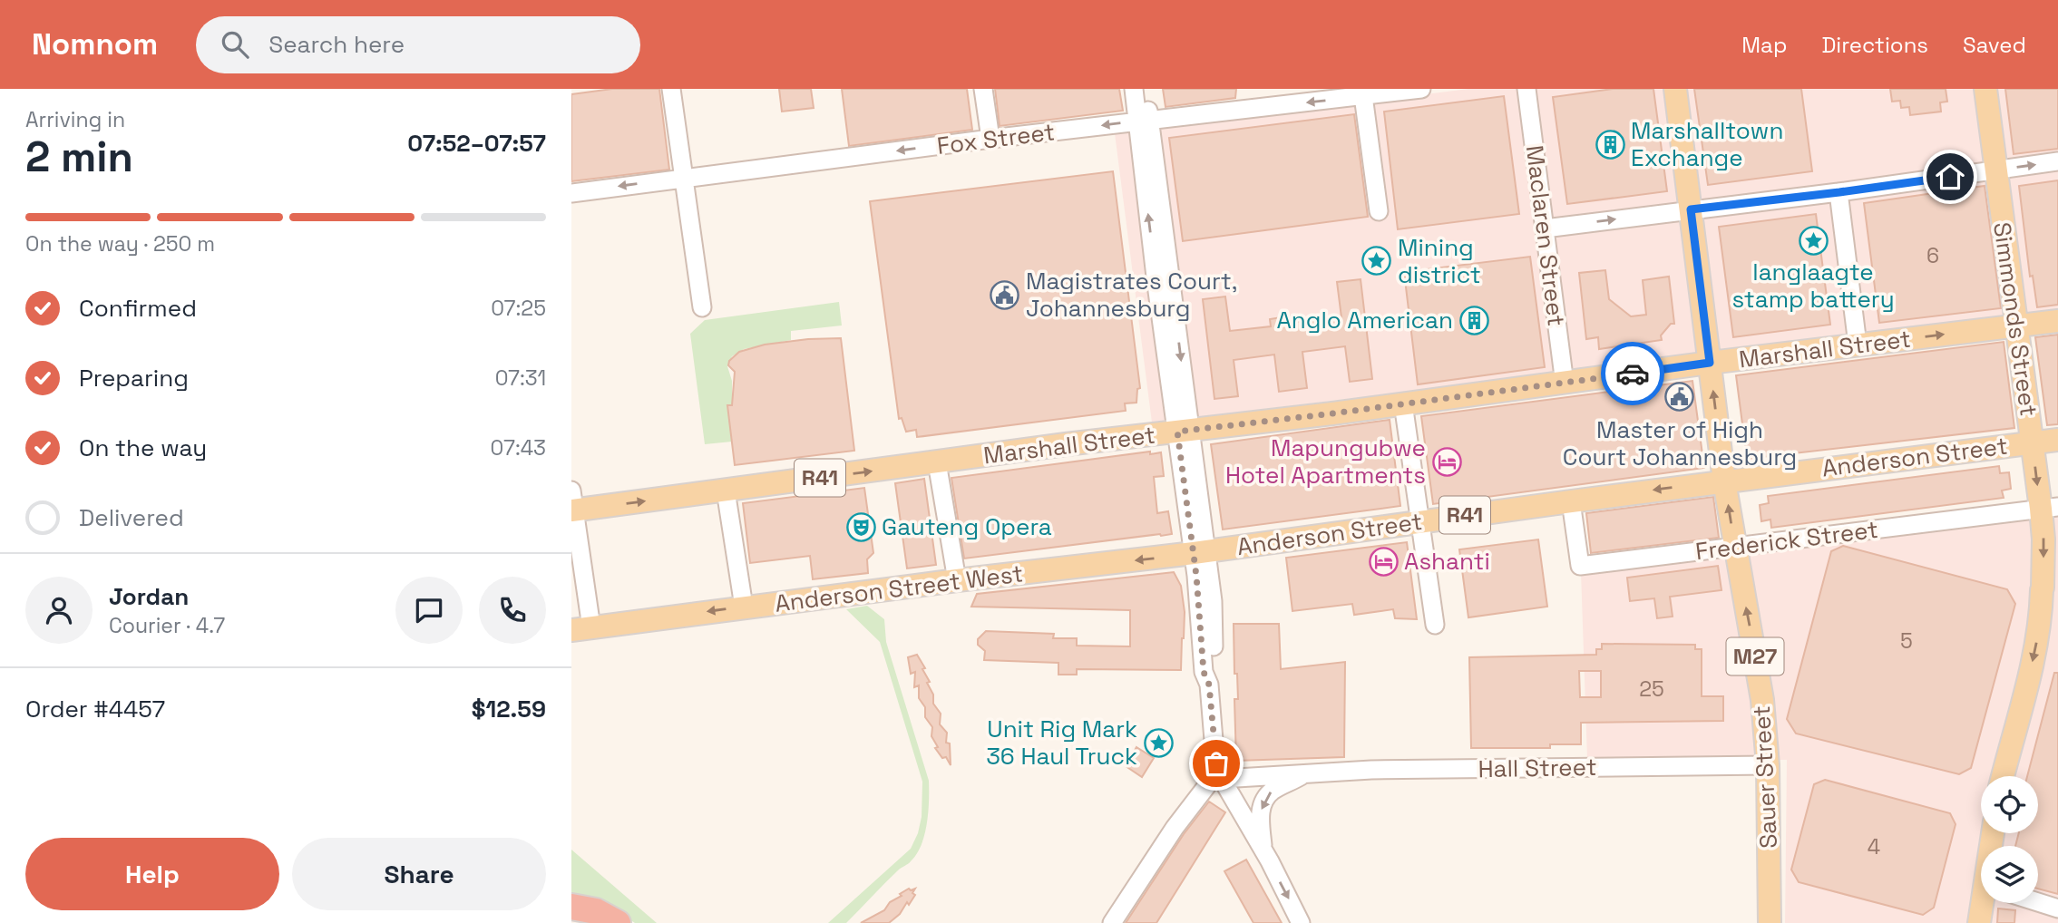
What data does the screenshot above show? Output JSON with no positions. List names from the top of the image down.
{
  "streets": {
    "main road": [
      "Simmonds Street",
      "Marshall Street",
      "Anderson Street",
      "R41",
      "Anderson Street West",
      "M27",
      "Sauer Street"
    ],
    "street": [
      "Fox Street",
      "Maclaren Street",
      "Frederick Street",
      "Hall Street"
    ]
  },
  "crossings": [
    ["Maclaren Street", "Marshall Street"],
    ["Simmonds Street", "Marshall Street"],
    ["Simmonds Street", "Anderson Street"],
    ["Simmonds Street", "Frederick Street"],
    ["Marshall Street", "M27"],
    ["Anderson Street", "Frederick Street"],
    ["Anderson Street", "Anderson Street West"],
    ["Anderson Street", "M27"],
    ["Anderson Street", "Sauer Street"],
    ["Frederick Street", "Sauer Street"],
    ["M27", "Sauer Street"],
    ["Hall Street", "Sauer Street"]
  ],
  "one_way": [
    "Fox Street",
    "Simmonds Street",
    "Marshall Street",
    "Anderson Street West",
    "Sauer Street"
  ],
  "places": {
    "building": ["Marshalltown Exchange", "Anglo American"],
    "place": ["langlaagte stamp battery", "Mining district", "Unit Rig Mark 36 Haul Truck"],
    "public building": ["Magistrates Court, Johannesburg", "Master of High Court Johannesburg"],
    "hotel": ["Mapungubwe Hotel Apartments", "Ashanti"],
    "theatre": ["Gauteng Opera"]
  },
  "house_numbers": [
    "6",
    "5",
    "25",
    "4"
  ],
  "page": {
    "header": "Nomnom",
    "search": "Search here",
    "nav": ["Map", "Directions", "Saved"],
    "heading": ["2 min", "Arriving in", "07:52–07:57"],
    "panel": [
      "Jordan",
      "Courier · 4.7",
      "Order #4457",
      "$12.59"
    ],
    "bar": "On the way · 250 m",
    "list": [
      ["Confirmed", "07:25"],
      ["Preparing", "07:31"],
      ["On the way", "07:43"],
      "Delivered"
    ],
    "buttons": ["Help", "Share"]
  }
}
